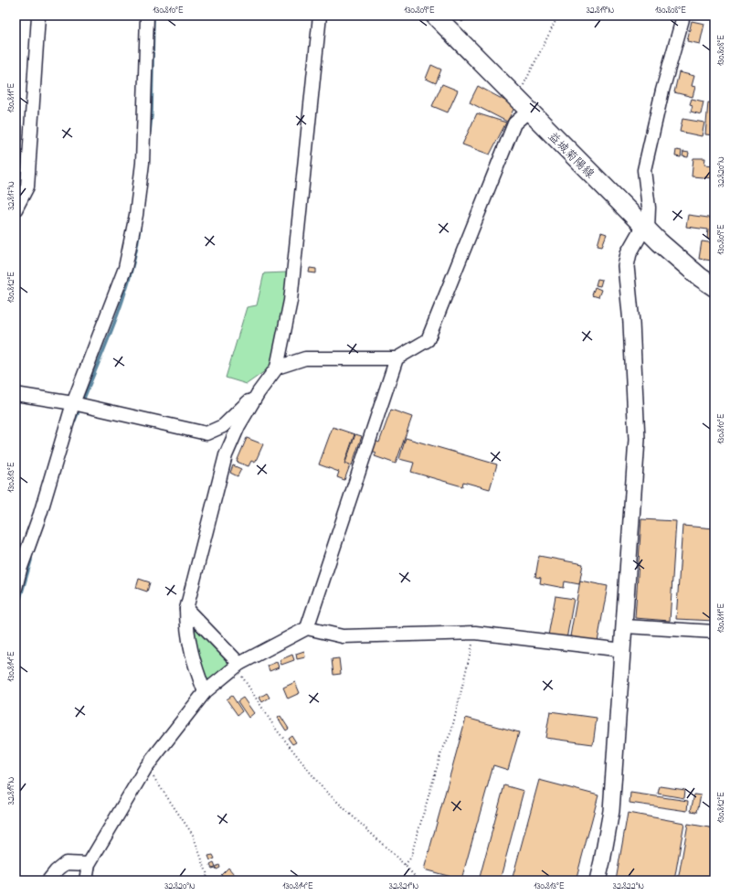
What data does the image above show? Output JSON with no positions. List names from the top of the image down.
{
  "streets": {
    "main road": ["益城菊陽線"]
  },
  "coordinates": [
    "130.810°E",
    "130.809°E",
    "32.819°N",
    "130.808°E",
    "130.811°E",
    "32.820°N",
    "32.817°N",
    "130.812°E",
    "130.813°E",
    "130.814°E",
    "32.821°N",
    "32.822°N"
  ]
}
